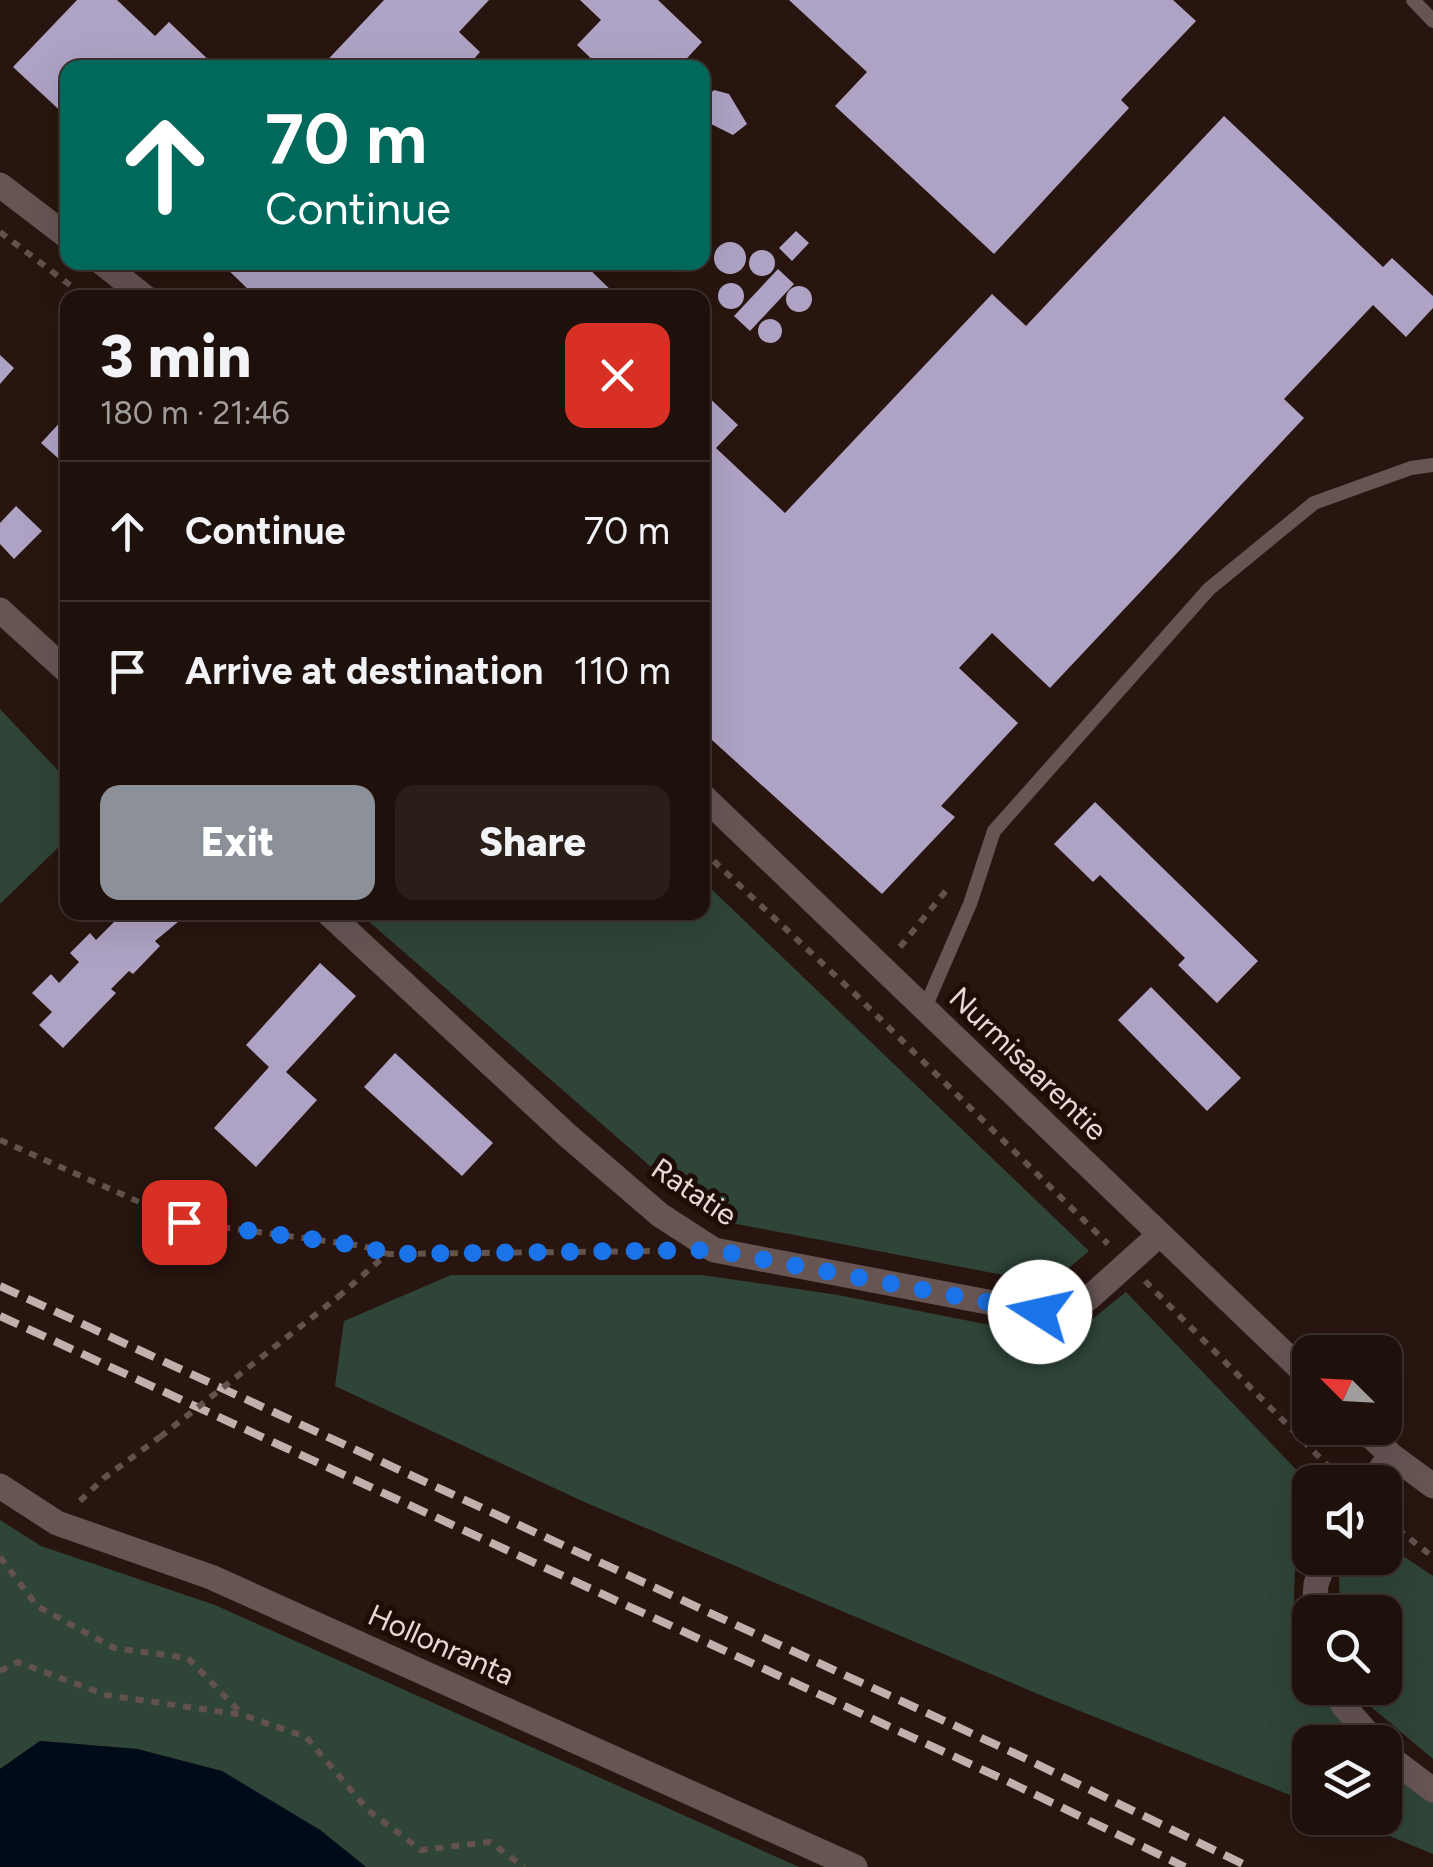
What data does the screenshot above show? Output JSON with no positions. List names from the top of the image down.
{
  "streets": {
    "street": ["Nurmisaarentie", "Ratatie", "Hollonranta"]
  },
  "crossings": [
    ["Nurmisaarentie", "Ratatie"]
  ],
  "north": "top left",
  "page": {
    "turn": ["70 m", "Continue"],
    "heading": ["3 min", "180 m · 21:46"],
    "list": [
      {
        "name": "Continue",
        "value": "70 m"
      },
      {
        "name": "Arrive at destination",
        "value": "110 m"
      }
    ],
    "buttons": ["Exit", "Share"]
  }
}
